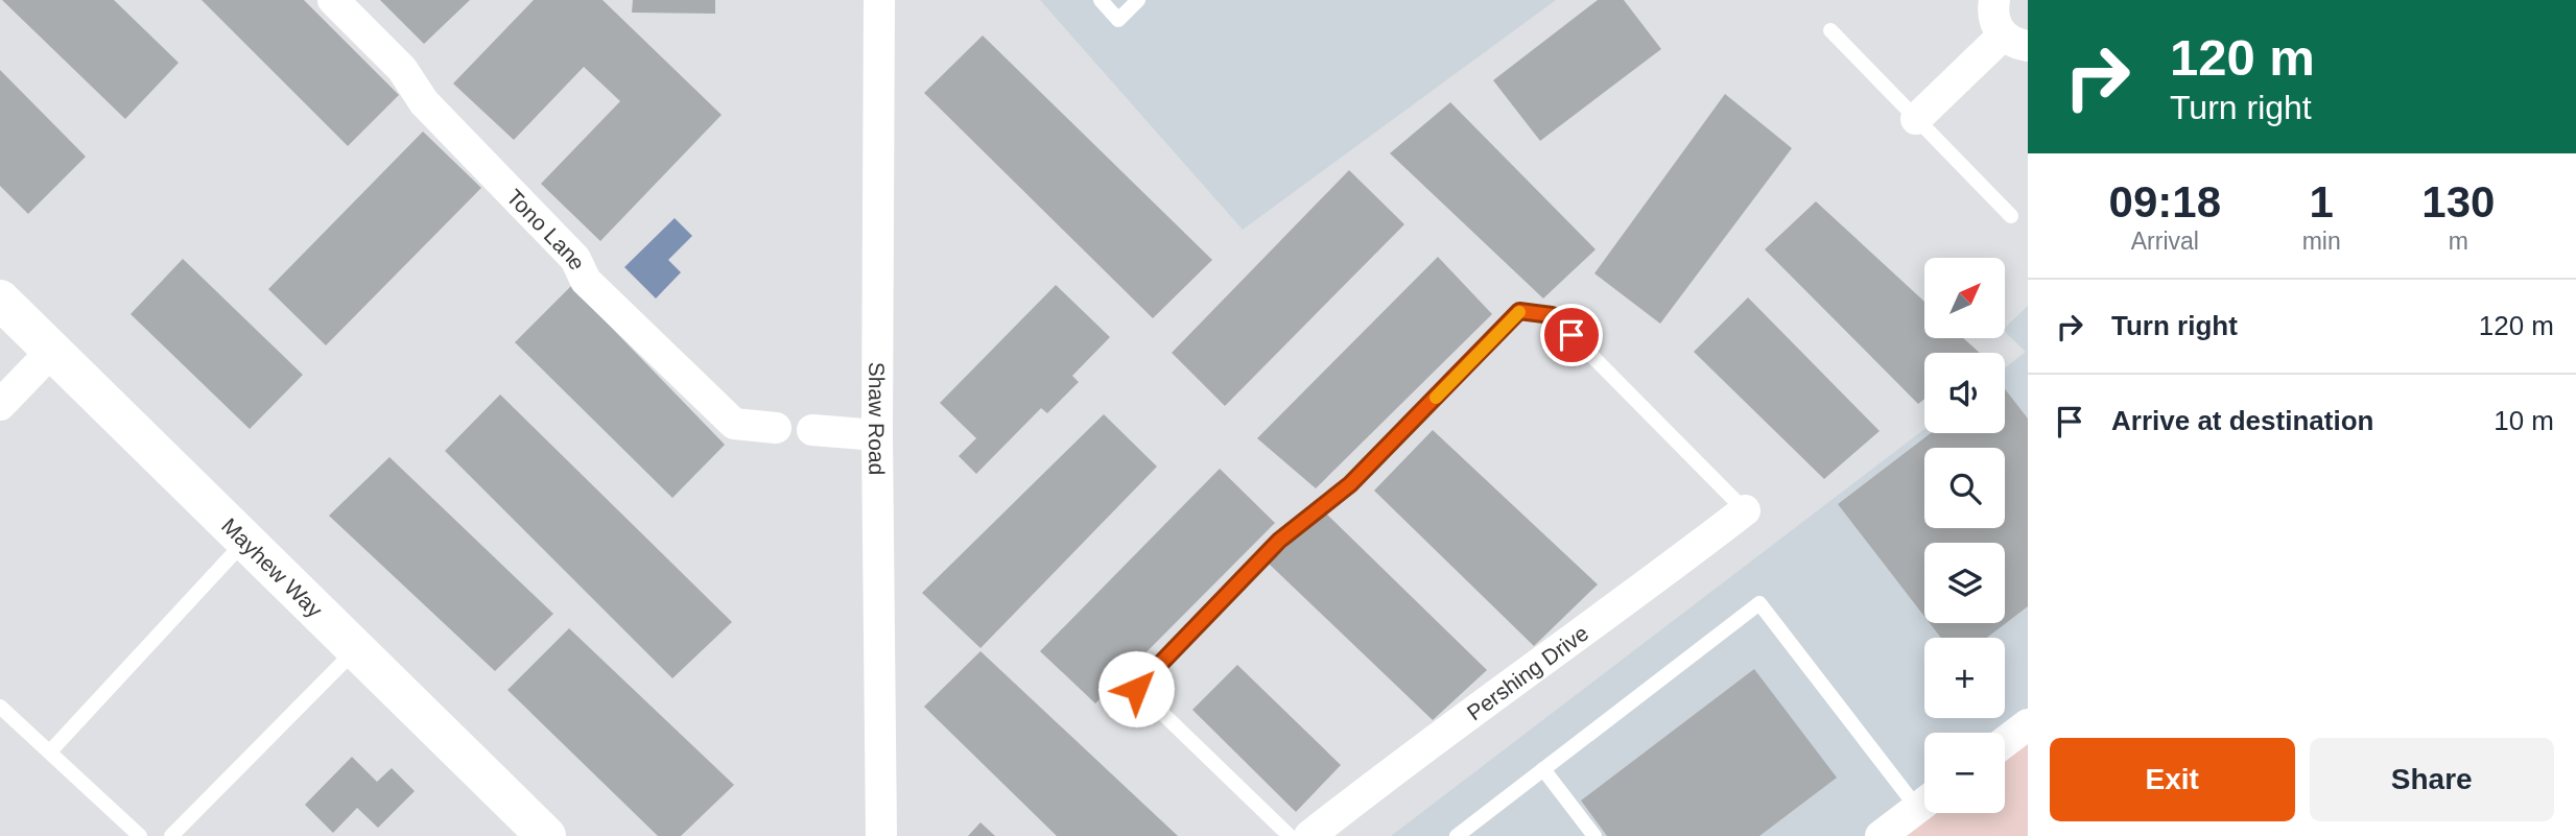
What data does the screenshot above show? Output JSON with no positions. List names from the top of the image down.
{
  "streets": {
    "street": [
      "Tono Lane",
      "Shaw Road",
      "Mayhew Way",
      "Pershing Drive"
    ]
  },
  "north": "top right",
  "page": {
    "turn": ["120 m", "Turn right"],
    "eta": [
      "09:18",
      "Arrival",
      "1",
      "min",
      "130",
      "m"
    ],
    "map_buttons": ["+", "−"],
    "list": [
      {
        "name": "Turn right",
        "value": "120 m"
      },
      {
        "name": "Arrive at destination",
        "value": "10 m"
      }
    ],
    "buttons": ["Exit", "Share"]
  }
}
